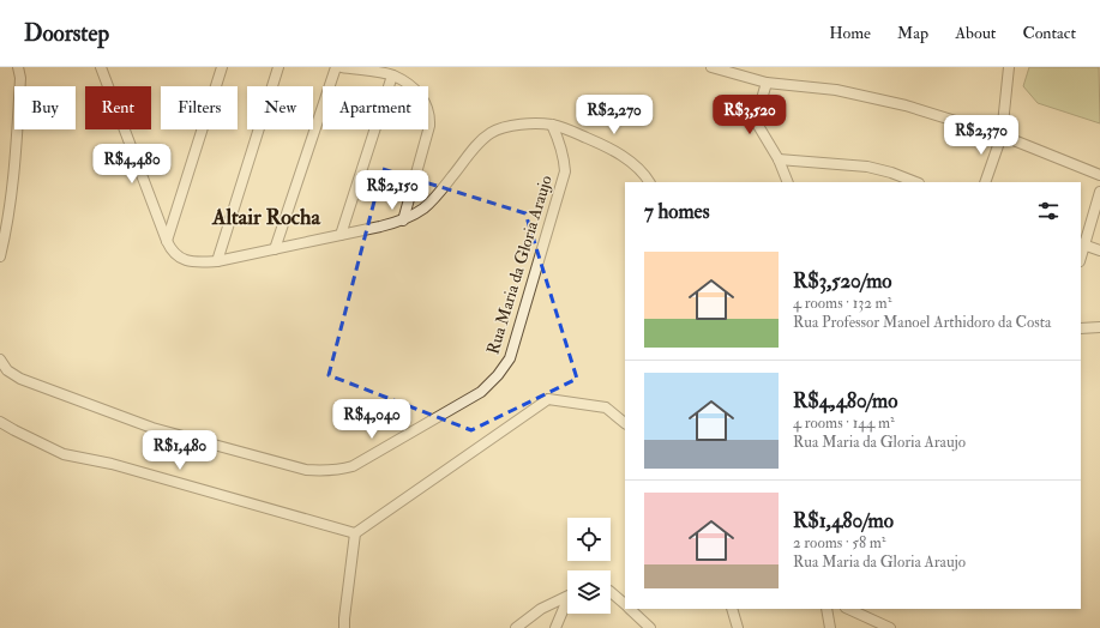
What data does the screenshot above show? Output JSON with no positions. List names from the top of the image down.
{
  "streets": {
    "street": ["Rua Maria da Gloria Araujo"]
  },
  "districts": ["Altair Rocha"],
  "page": {
    "header": "Doorstep",
    "nav": [
      "Home",
      "Map",
      "About",
      "Contact"
    ],
    "chip": [
      "Buy",
      "Rent",
      "Filters",
      "New",
      "Apartment"
    ],
    "price": [
      "R$2,270",
      "R$3,520",
      "R$2,370",
      "R$4,480",
      "R$2,150",
      "R$4,040",
      "R$1,480"
    ],
    "heading": "7 homes",
    "list": [
      {
        "name": "R$3,520/mo",
        "note": "4 rooms · 132 m² · Rua Professor Manoel Arthidoro da Costa"
      },
      {
        "name": "R$4,480/mo",
        "note": "4 rooms · 144 m² · Rua Maria da Gloria Araujo"
      },
      {
        "name": "R$1,480/mo",
        "note": "2 rooms · 58 m² · Rua Maria da Gloria Araujo"
      }
    ]
  }
}
